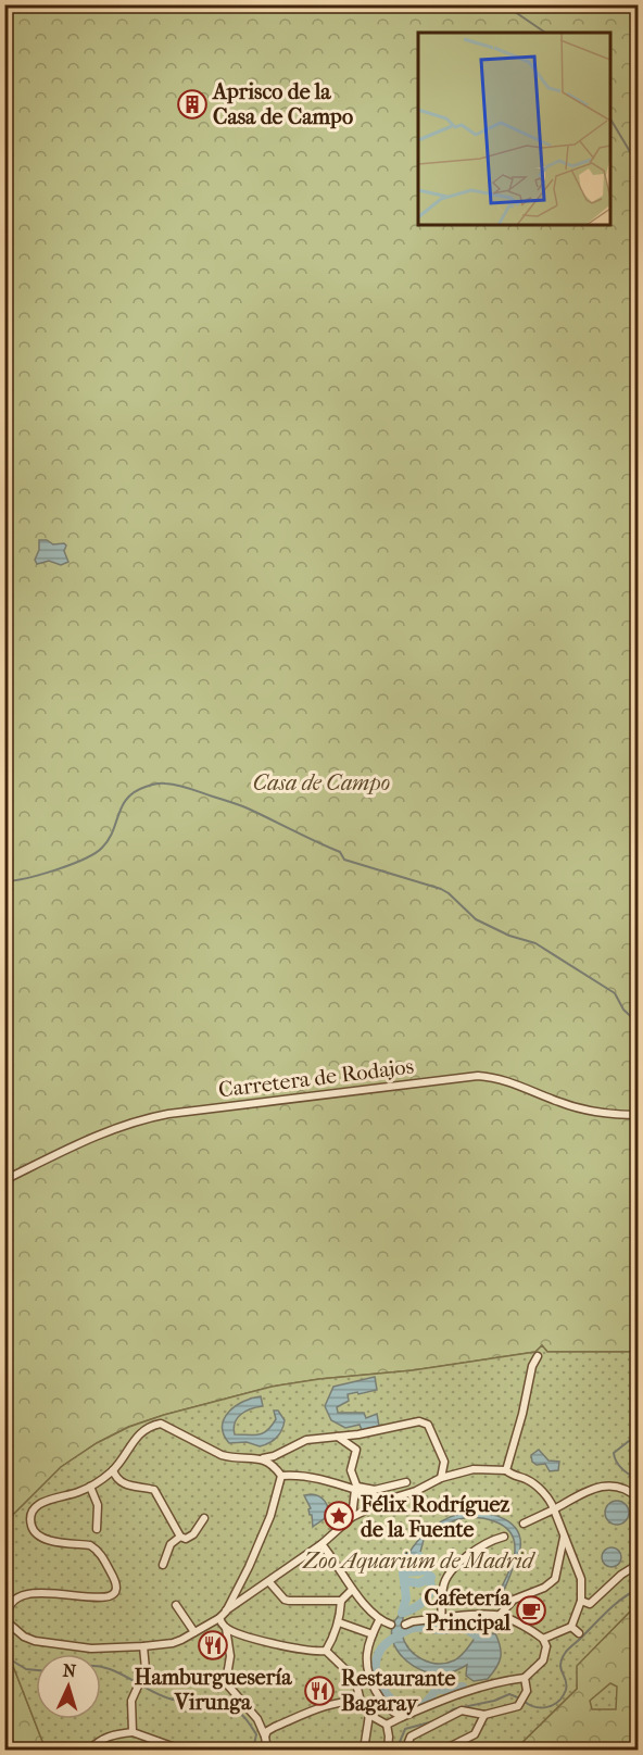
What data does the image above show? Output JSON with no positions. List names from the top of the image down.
{
  "streets": {
    "street": ["Carretera de Rodajos"]
  },
  "parks": ["Casa de Campo", "Zoo Aquarium de Madrid"],
  "places": {
    "building": ["Aprisco de la Casa de Campo"],
    "place": ["Félix Rodríguez de la Fuente"],
    "cafe": ["Cafetería Principal"],
    "restaurant": ["Hamburguesería Virunga", "Restaurante Bagaray"]
  },
  "north": "top"
}
